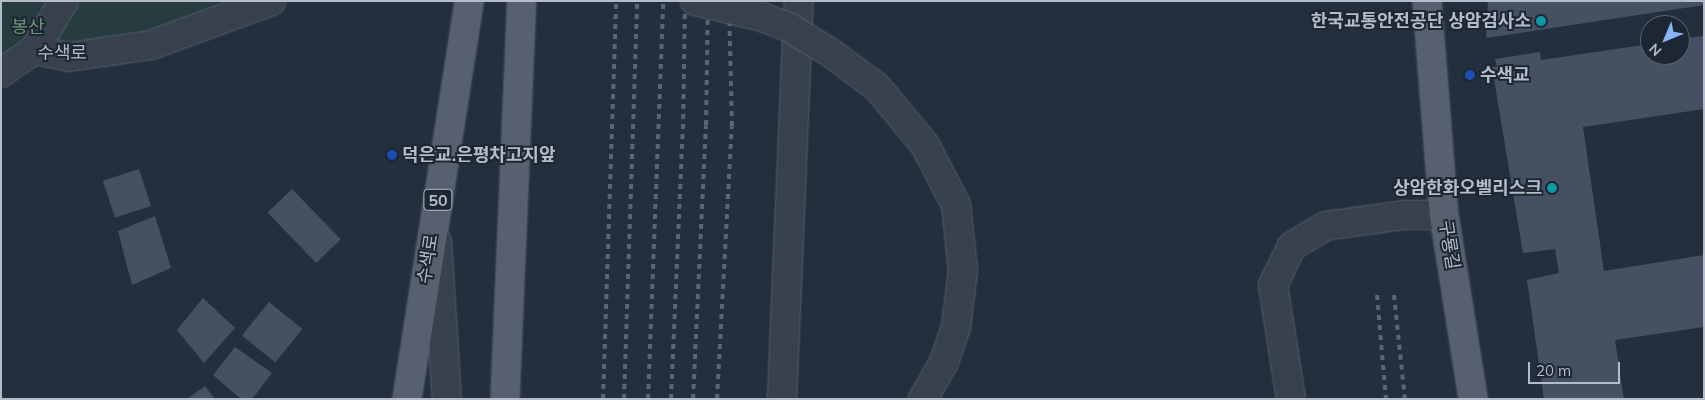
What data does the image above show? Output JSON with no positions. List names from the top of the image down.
{
  "streets": {
    "main road": ["수색로", "50", "구룡길"]
  },
  "parks": ["봉산"],
  "places": [
    "한국교통안전공단 상암검사소",
    "수색교",
    "덕은교.은평차고지앞",
    "상암한화오벨리스크"
  ],
  "scale_bar": "20 m",
  "north": "bottom left"
}
